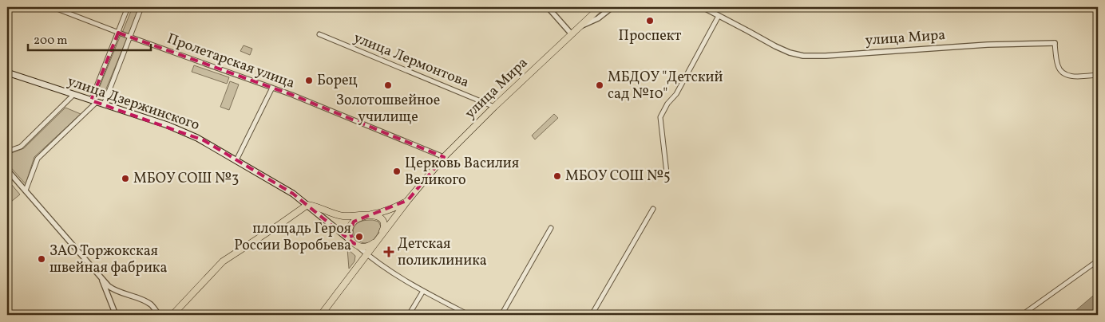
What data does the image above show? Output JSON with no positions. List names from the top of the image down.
{
  "streets": {
    "main road": ["улица Мира", "улица Дзержинского"],
    "street": ["улица Лермонтова", "Пролетарская улица"]
  },
  "crossings": [
    ["улица Мира", "улица Лермонтова"],
    ["улица Мира", "Пролетарская улица"],
    ["улица Мира", "улица Дзержинского"]
  ],
  "places": {
    "other": [
      "Проспект",
      "Борец",
      "Золотошвейное училище",
      "МБДОУ \"Детский сад №10\"",
      "Церковь Василия Великого",
      "МБОУ СОШ №5",
      "МБОУ СОШ №3",
      "площадь Героя России Воробьева",
      "ЗАО Торжокская швейная фабрика"
    ],
    "health": ["Детская поликлиника"]
  },
  "scale_bar": "200 m"
}
